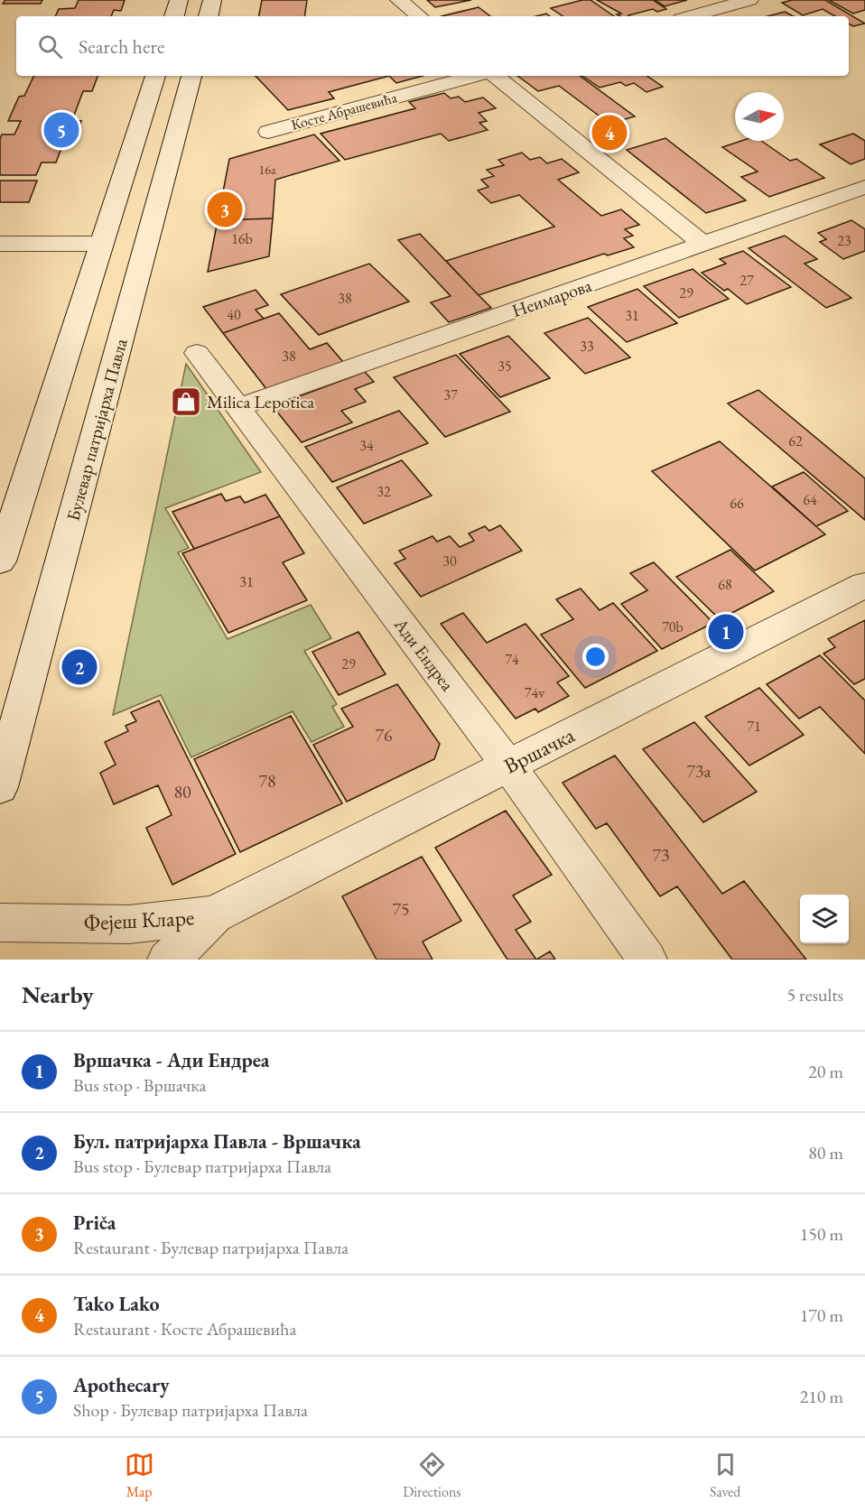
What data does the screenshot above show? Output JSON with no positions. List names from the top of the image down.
{
  "streets": {
    "main road": ["Булевар патријарха Павла", "Вршачка", "Фејеш Кларе"],
    "street": ["Косте Абрашевића", "Неимарова", "Ади Ендреа"]
  },
  "crossings": [
    ["Неимарова", "Ади Ендреа"],
    ["Ади Ендреа", "Вршачка"],
    ["Вршачка", "Фејеш Кларе"]
  ],
  "places": {
    "shop": ["Milica Lepotica"]
  },
  "house_numbers": [
    "16a",
    "16b",
    "23",
    "27",
    "29",
    "38",
    "40",
    "31",
    "33",
    "38",
    "35",
    "37",
    "62",
    "34",
    "32",
    "64",
    "66",
    "30",
    "31",
    "68",
    "70b",
    "74",
    "29",
    "74v",
    "71",
    "76",
    "73a",
    "78",
    "80",
    "73",
    "75"
  ],
  "north": "right",
  "page": {
    "search": "Search here",
    "pins": [
      "5",
      "4",
      "3",
      "1",
      "2"
    ],
    "heading": ["Nearby", "5 results"],
    "list": [
      {
        "mark": "1",
        "name": "Вршачка - Ади Ендреа",
        "note": "Bus stop · Вршачка",
        "value": "20 m"
      },
      {
        "mark": "2",
        "name": "Бул. патријарха Павла - Вршачка",
        "note": "Bus stop · Булевар патријарха Павла",
        "value": "80 m"
      },
      {
        "mark": "3",
        "name": "Priča",
        "note": "Restaurant · Булевар патријарха Павла",
        "value": "150 m"
      },
      {
        "mark": "4",
        "name": "Tako Lako",
        "note": "Restaurant · Косте Абрашевића",
        "value": "170 m"
      },
      {
        "mark": "5",
        "name": "Apothecary",
        "note": "Shop · Булевар патријарха Павла",
        "value": "210 m"
      }
    ],
    "nav": ["Map", "Directions", "Saved"]
  }
}
